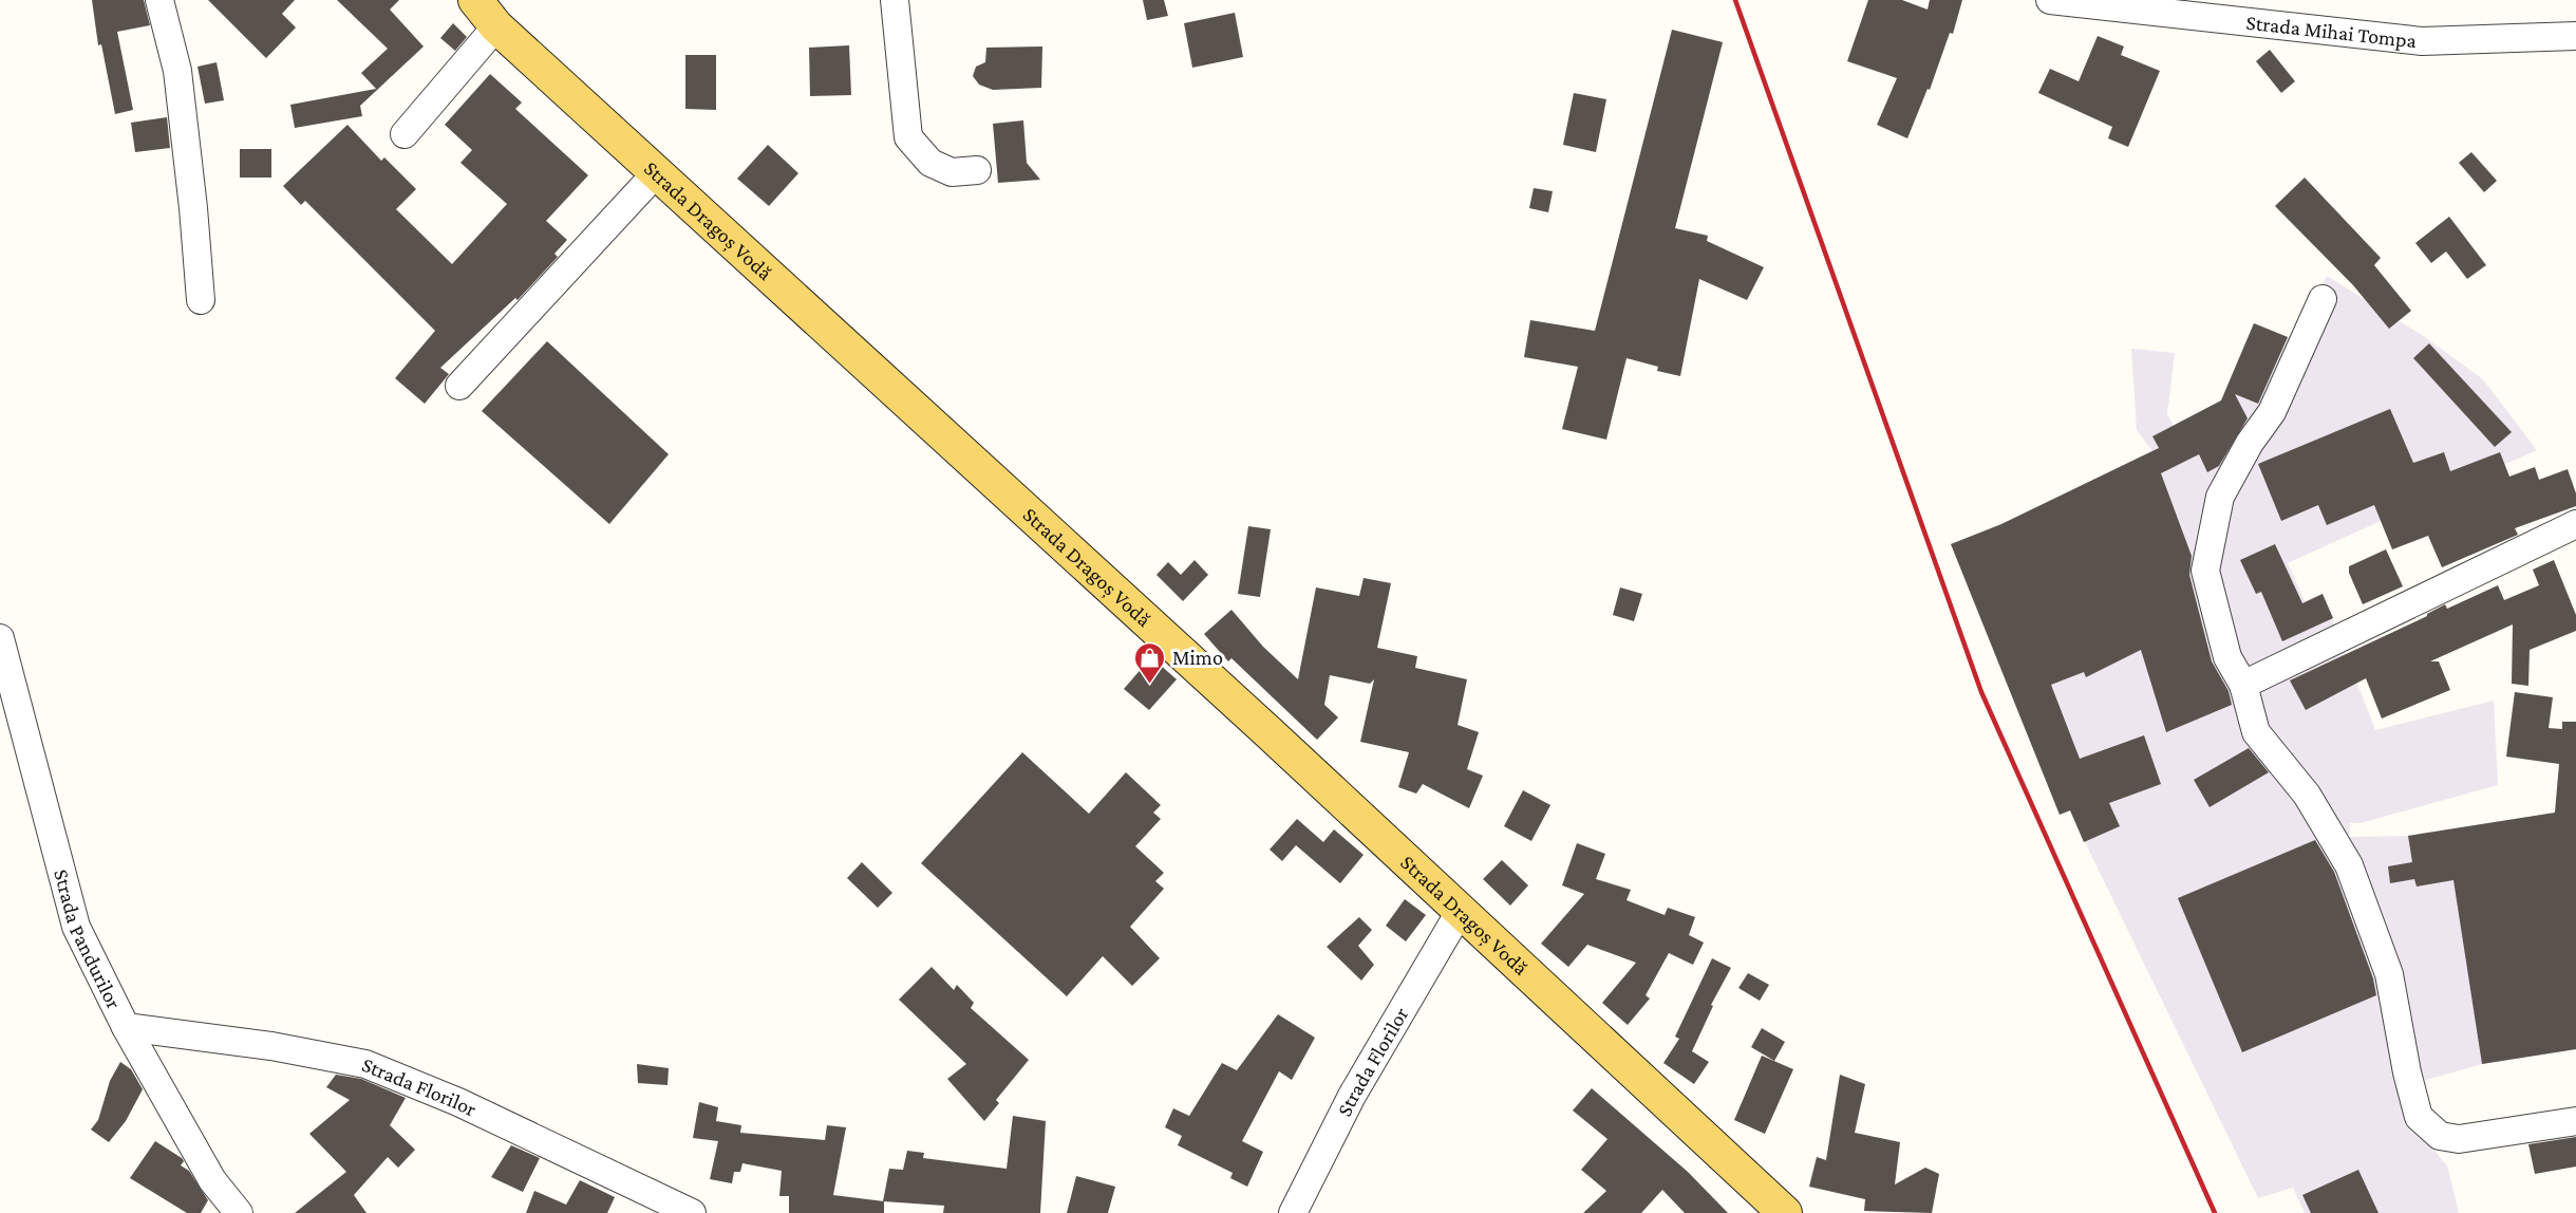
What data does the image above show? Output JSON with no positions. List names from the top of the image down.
{
  "streets": {
    "main road": ["Strada Dragoș Vodă"],
    "street": ["Strada Mihai Tompa", "Strada Pandurilor", "Strada Florilor"]
  },
  "crossings": [
    ["Strada Dragoș Vodă", "Strada Florilor"],
    ["Strada Pandurilor", "Strada Florilor"]
  ],
  "places": {
    "shop": ["Mimo"]
  }
}
